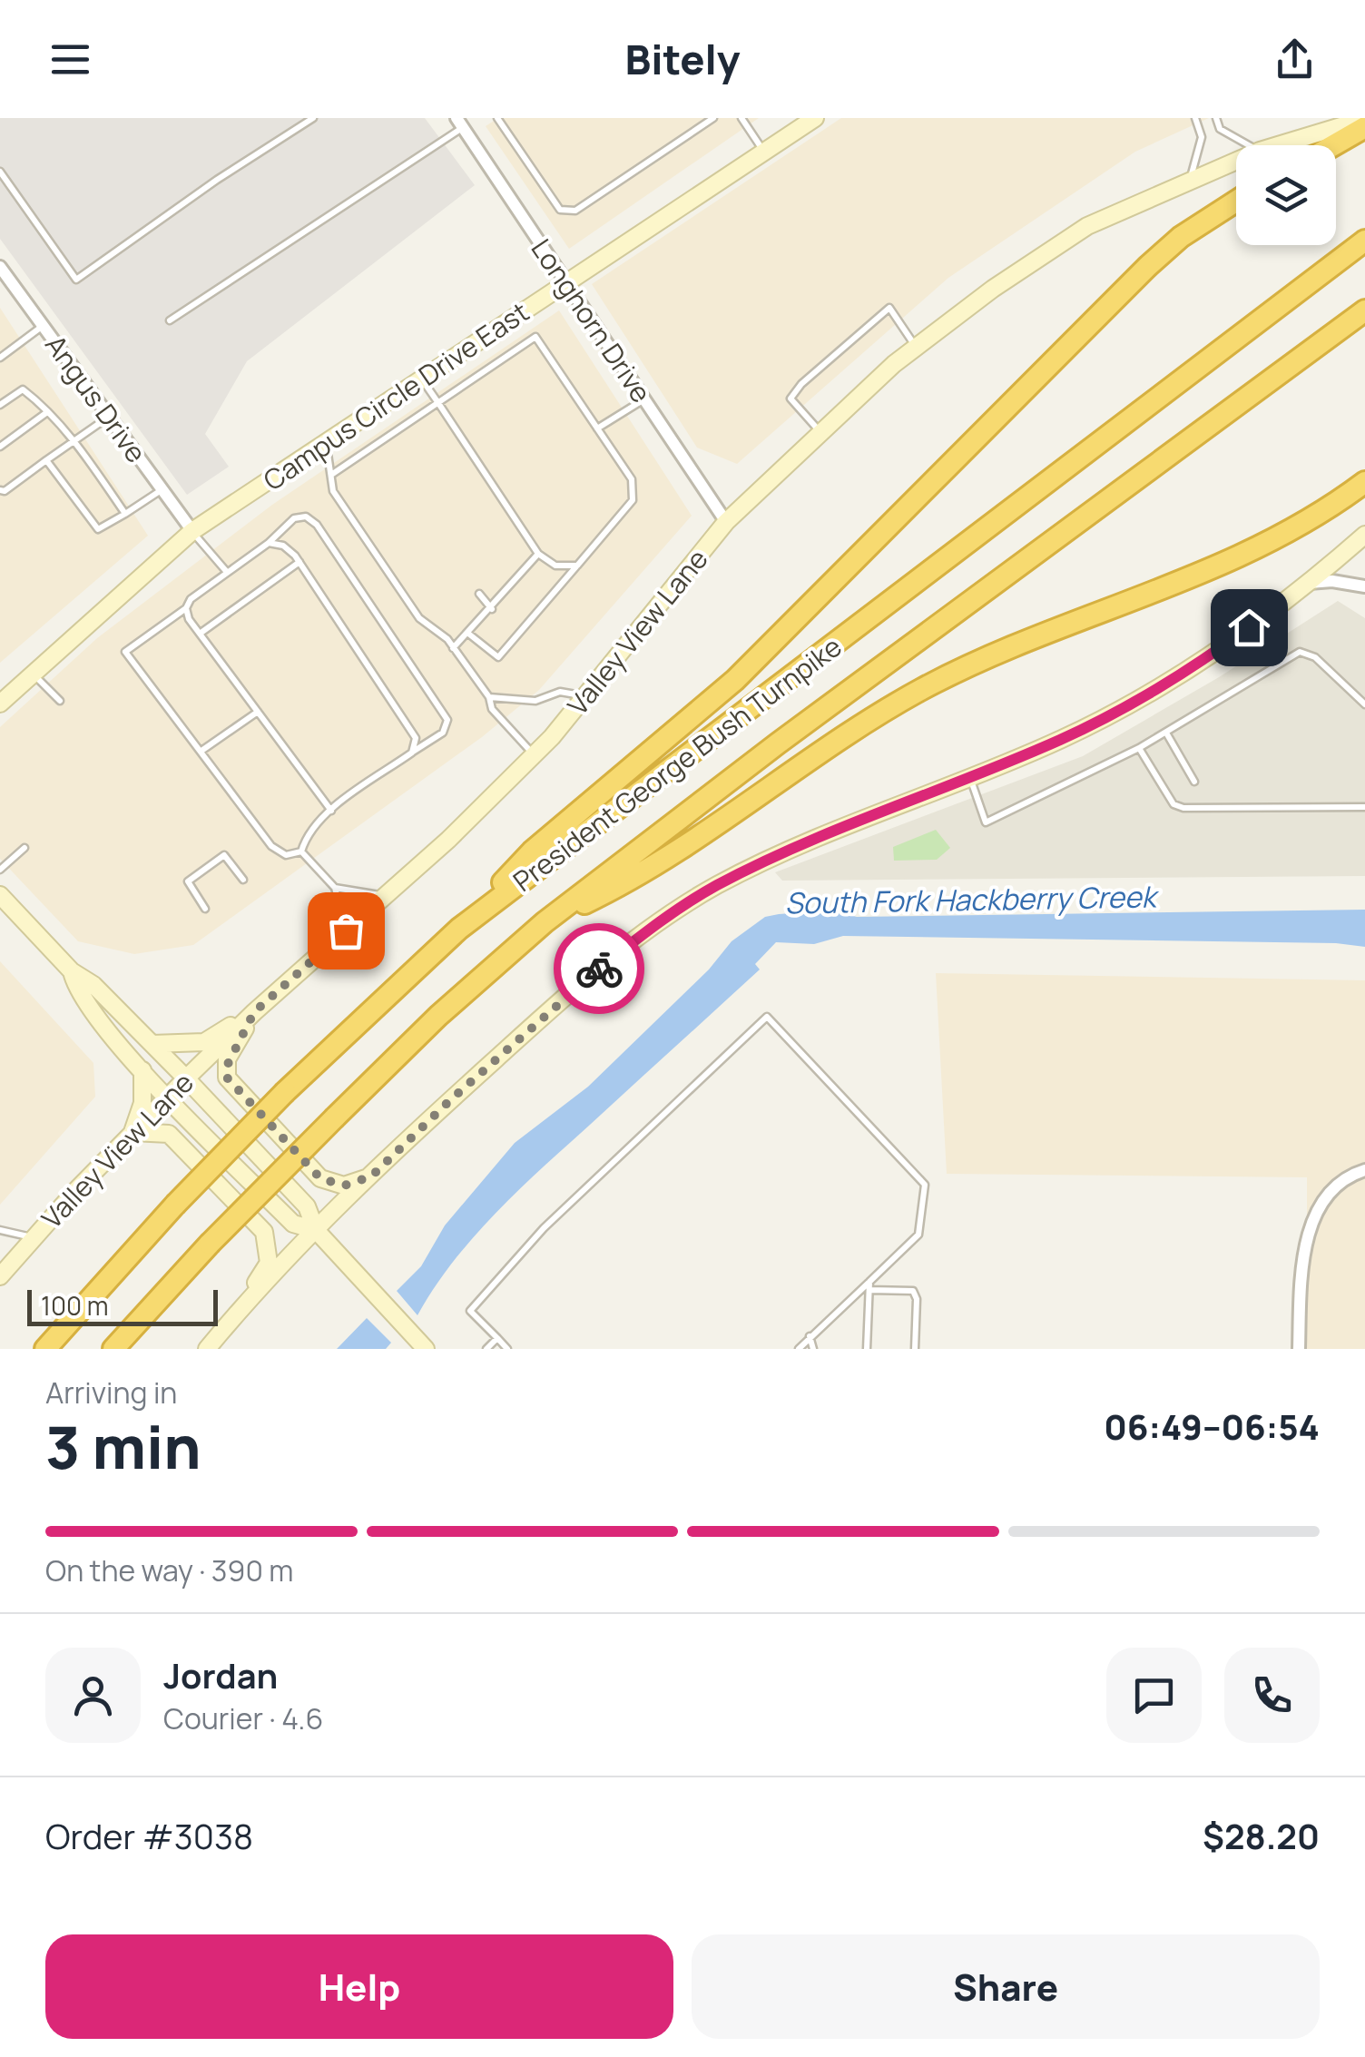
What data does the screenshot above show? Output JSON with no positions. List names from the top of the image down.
{
  "streets": {
    "highway": ["President George Bush Turnpike"],
    "main road": ["Campus Circle Drive East", "Valley View Lane"],
    "street": ["Longhorn Drive", "Angus Drive"]
  },
  "crossings": [
    ["Longhorn Drive", "Campus Circle Drive East"],
    ["Longhorn Drive", "Valley View Lane"],
    ["Campus Circle Drive East", "Angus Drive"]
  ],
  "water": ["South Fork Hackberry Creek"],
  "scale_bar": "100 m",
  "page": {
    "header": "Bitely",
    "scale": "100 m",
    "heading": ["3 min", "Arriving in", "06:49–06:54"],
    "panel": [
      "Jordan",
      "Courier · 4.6",
      "Order #3038",
      "$28.20"
    ],
    "bar": "On the way · 390 m",
    "buttons": ["Help", "Share"]
  }
}
